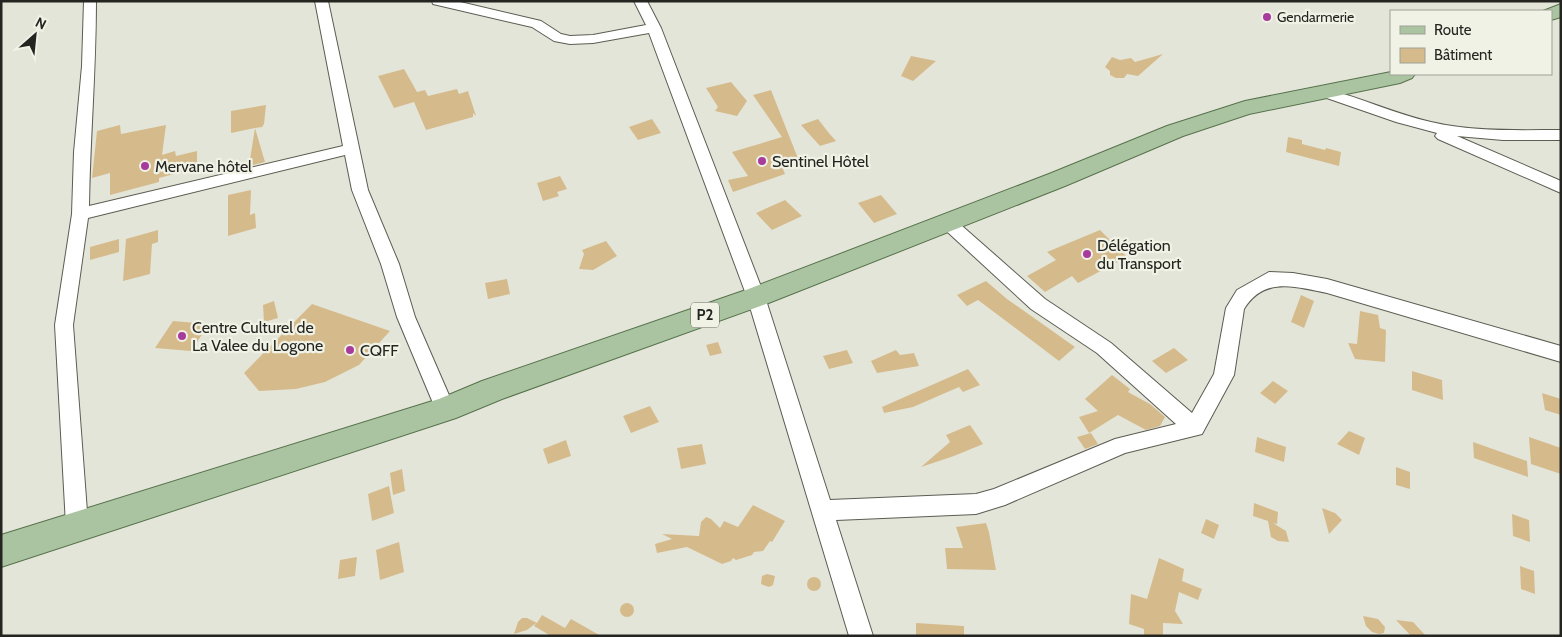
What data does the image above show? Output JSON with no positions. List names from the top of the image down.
{
  "streets": {
    "main road": ["P2"]
  },
  "places": [
    "Gendarmerie",
    "Sentinel Hôtel",
    "Mervane hôtel",
    "Délégation du Transport",
    "Centre Culturel de La Valee du Logone",
    "CQFF"
  ],
  "legend": ["Route", "Bâtiment"],
  "north": "top right"
}
